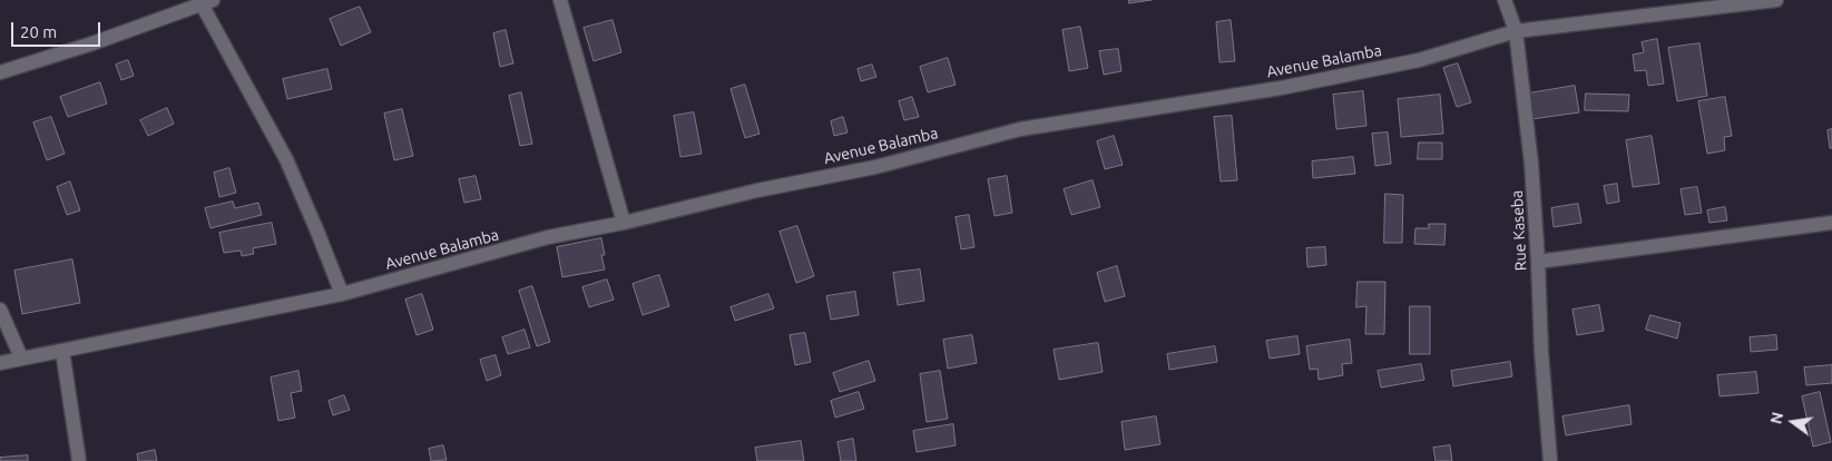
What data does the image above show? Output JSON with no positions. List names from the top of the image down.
{
  "streets": {
    "street": ["Avenue Balamba", "Rue Kaseba"]
  },
  "crossings": [
    ["Avenue Balamba", "Rue Kaseba"]
  ],
  "scale_bar": "20 m",
  "north": "left"
}
